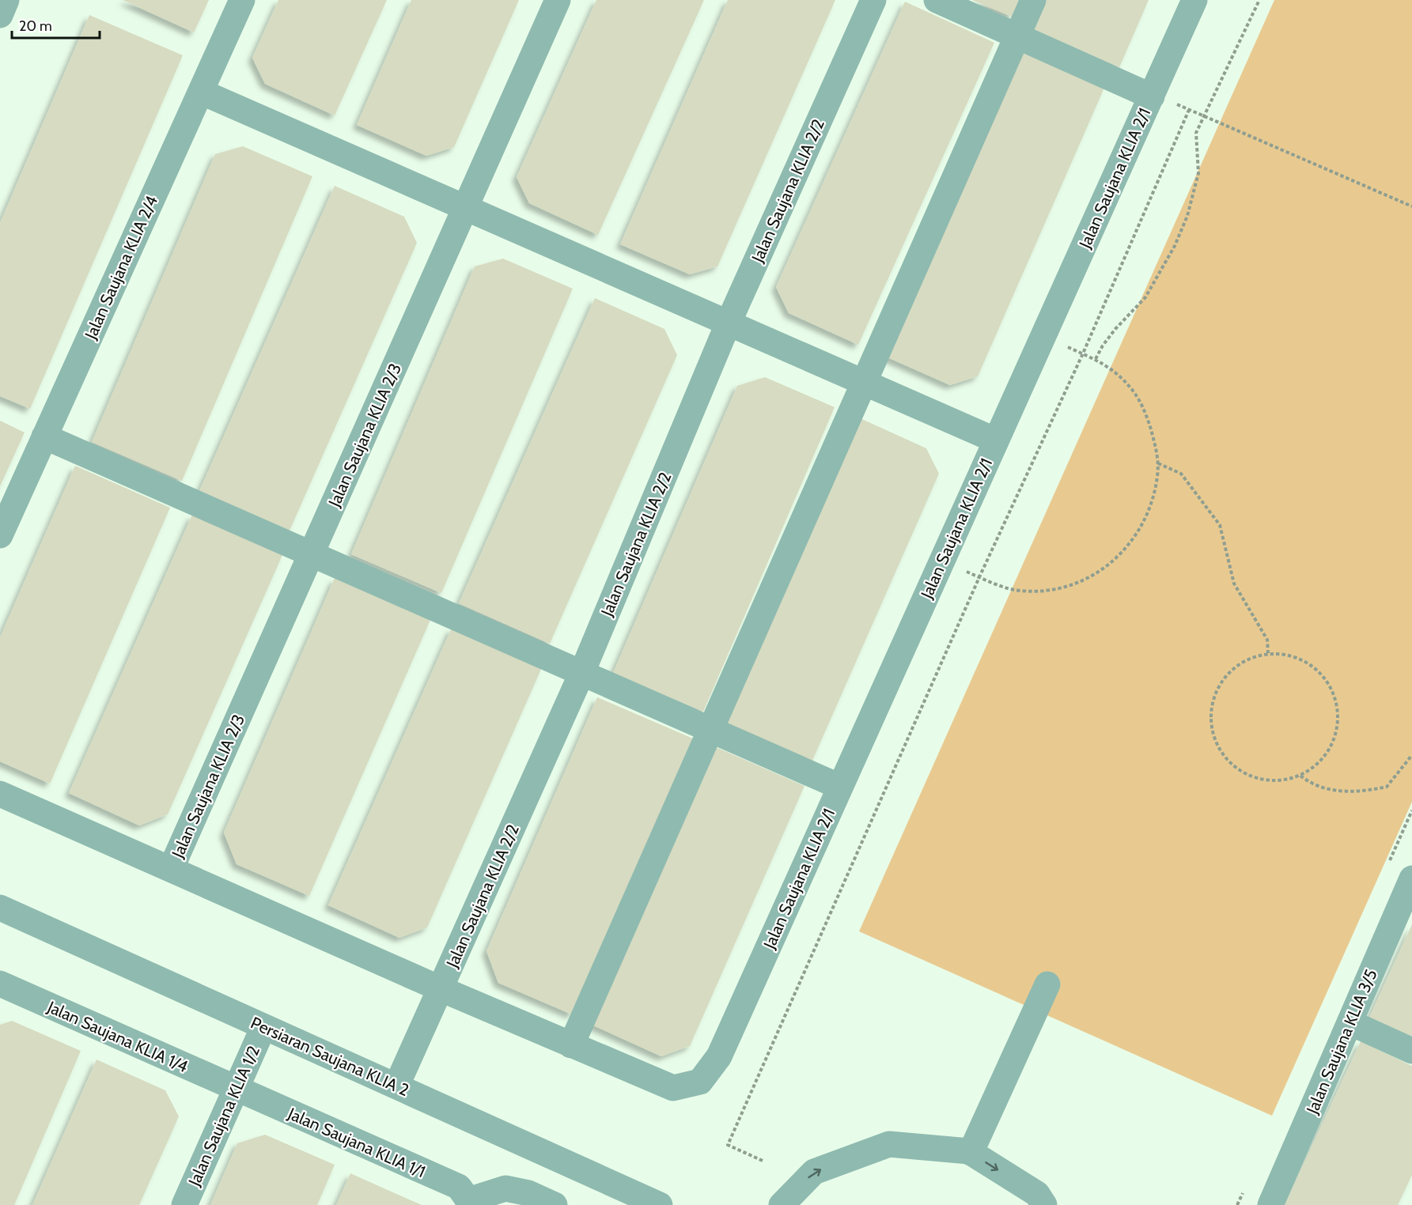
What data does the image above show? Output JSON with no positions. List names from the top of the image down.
{
  "streets": {
    "street": [
      "Jalan Saujana KLIA 2/1",
      "Jalan Saujana KLIA 2/2",
      "Jalan Saujana KLIA 2/4",
      "Jalan Saujana KLIA 2/3",
      "Jalan Saujana KLIA 1/4",
      "Jalan Saujana KLIA 3/5",
      "Persiaran Saujana KLIA 2",
      "Jalan Saujana KLIA 1/2",
      "Jalan Saujana KLIA 1/1"
    ]
  },
  "crossings": [
    ["Jalan Saujana KLIA 2/1", "Jalan Saujana KLIA 2/2"],
    ["Jalan Saujana KLIA 2/1", "Jalan Saujana KLIA 2/3"],
    ["Jalan Saujana KLIA 2/2", "Persiaran Saujana KLIA 2"],
    ["Jalan Saujana KLIA 1/4", "Jalan Saujana KLIA 1/2"],
    ["Jalan Saujana KLIA 1/4", "Jalan Saujana KLIA 1/1"],
    ["Persiaran Saujana KLIA 2", "Jalan Saujana KLIA 1/2"],
    ["Jalan Saujana KLIA 1/2", "Jalan Saujana KLIA 1/1"]
  ],
  "scale_bar": "20 m"
}
